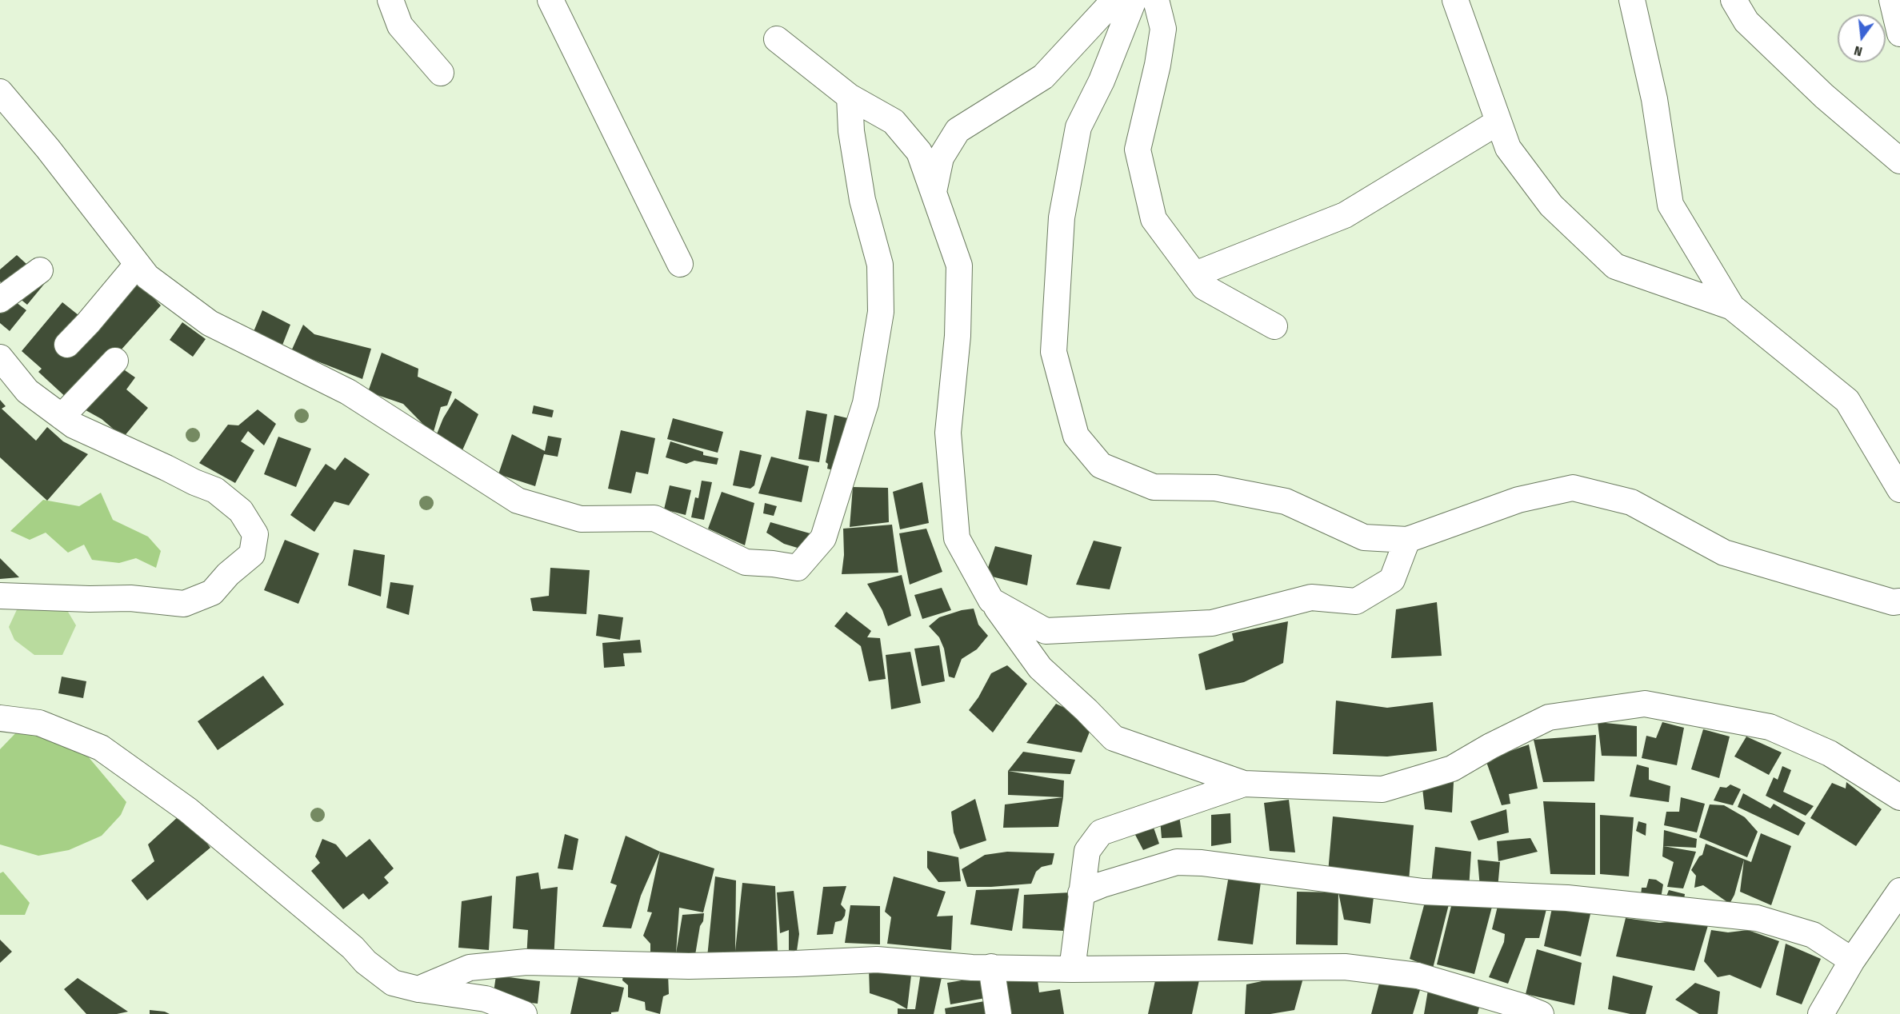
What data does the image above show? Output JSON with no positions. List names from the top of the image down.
{
  "north": "bottom"
}
